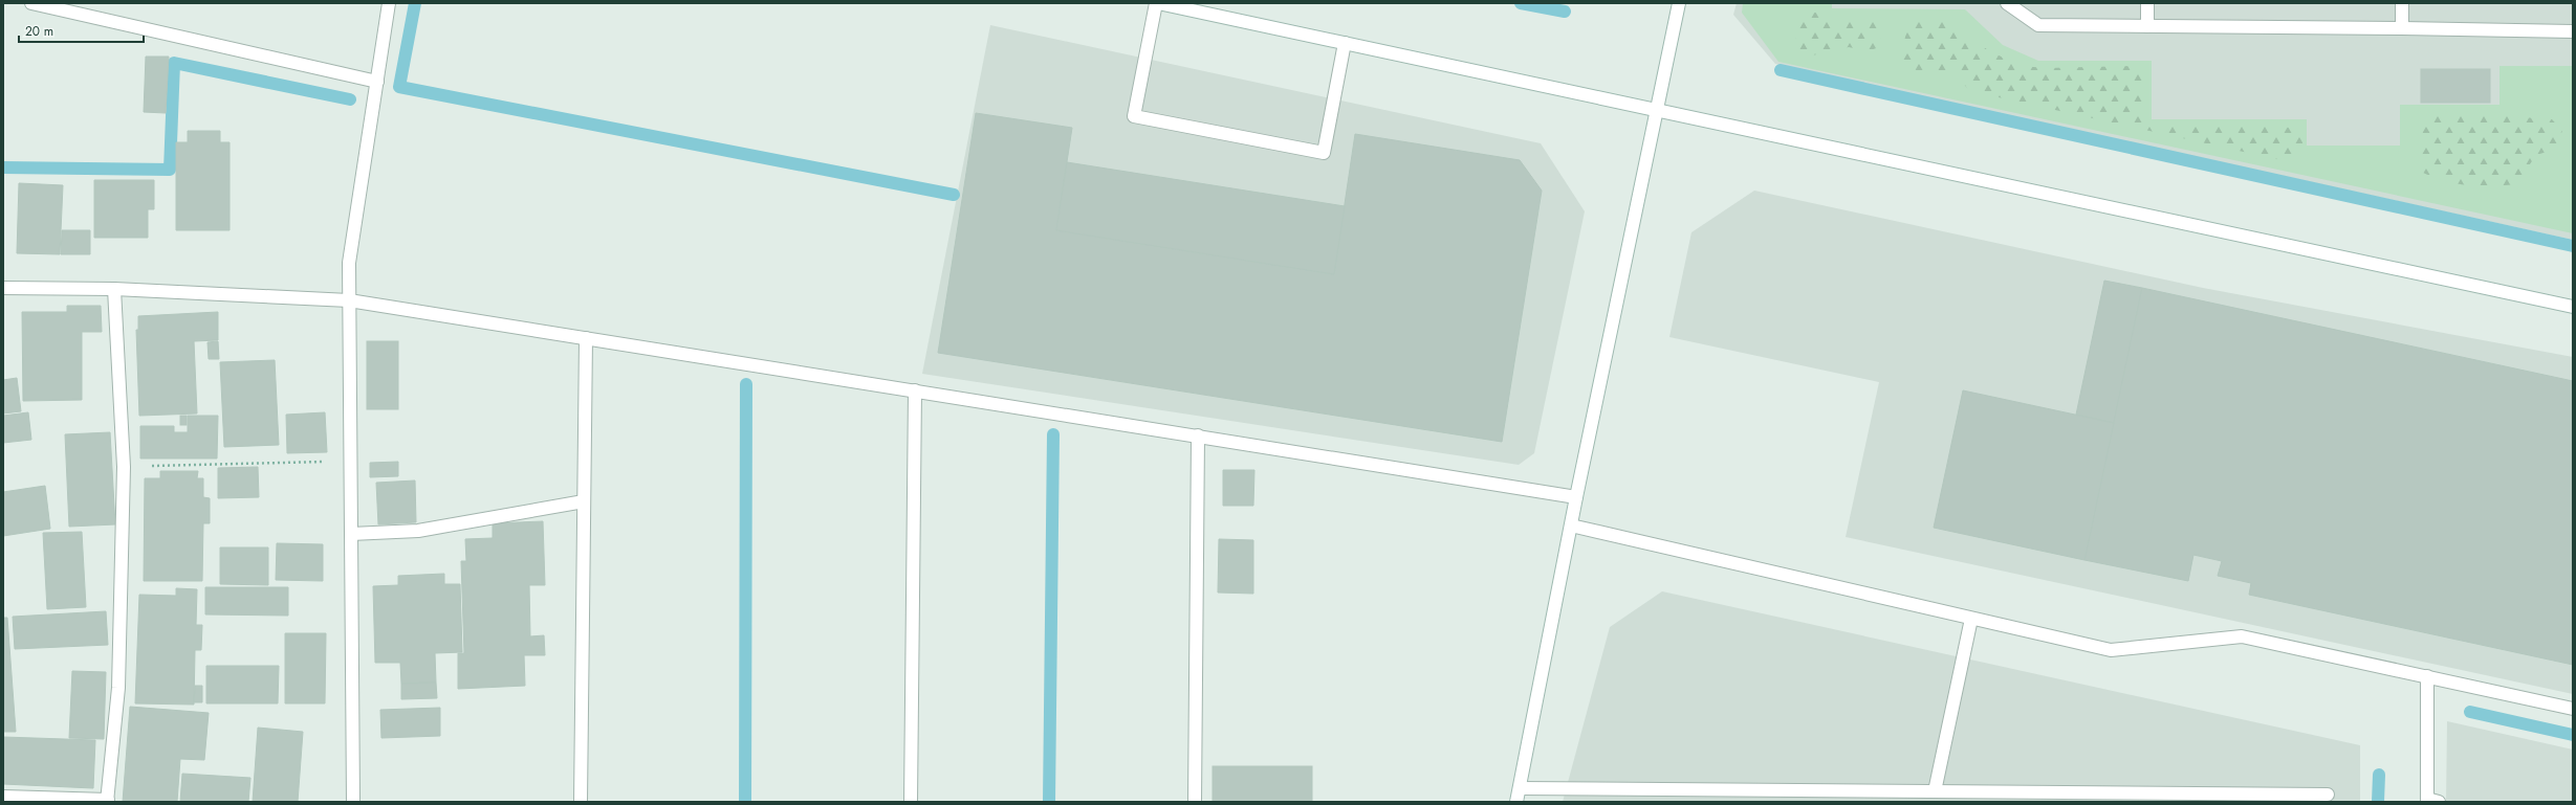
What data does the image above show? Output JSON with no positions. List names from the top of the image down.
{
  "scale_bar": "20 m"
}
